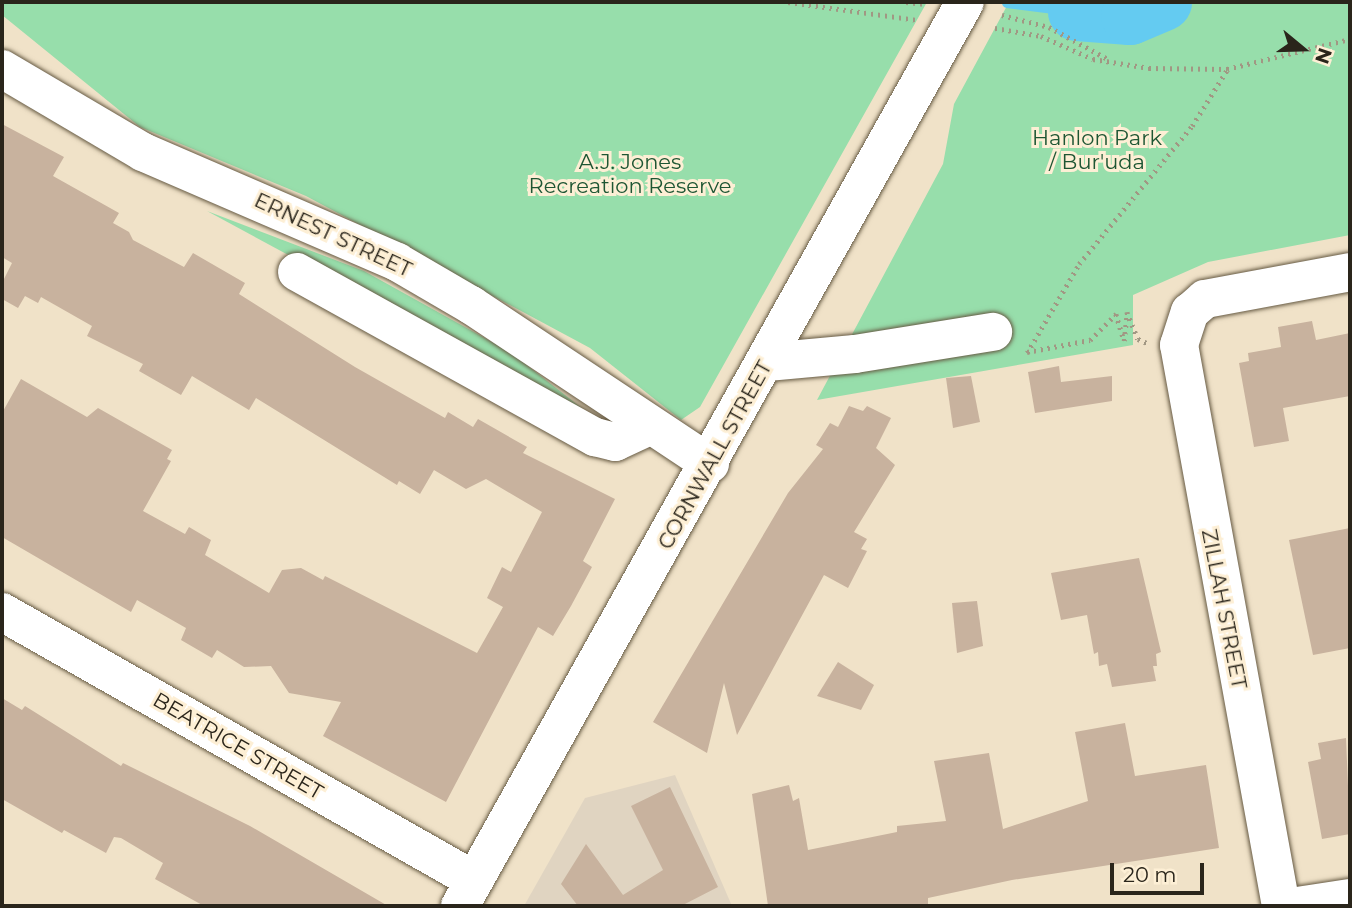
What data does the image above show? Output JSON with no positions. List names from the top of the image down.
{
  "streets": {
    "street": [
      "ERNEST STREET",
      "CORNWALL STREET",
      "ZILLAH STREET",
      "BEATRICE STREET"
    ]
  },
  "crossings": [
    ["ERNEST STREET", "CORNWALL STREET"],
    ["CORNWALL STREET", "BEATRICE STREET"]
  ],
  "parks": ["Hanlon Park / Bur'uda", "A.J. Jones Recreation Reserve"],
  "scale_bar": "20 m",
  "north": "right"
}
